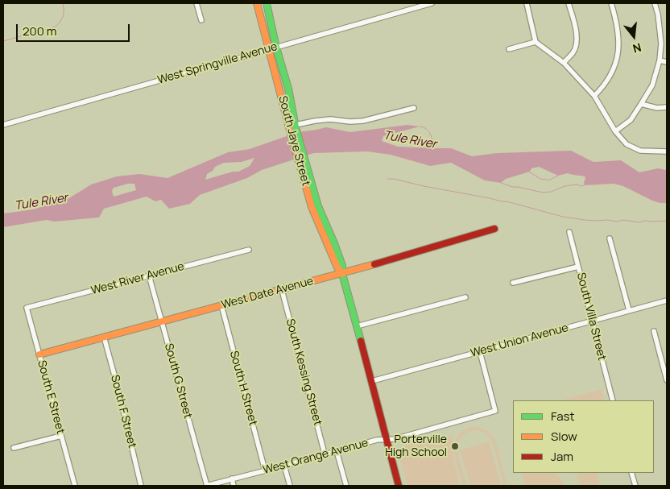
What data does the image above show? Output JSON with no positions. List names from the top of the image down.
{
  "streets": {
    "street": [
      "West Springville Avenue",
      "South Jaye Street",
      "West River Avenue",
      "West Date Avenue",
      "South Villa Street",
      "West Union Avenue",
      "South Kessing Street",
      "South G Street",
      "South H Street",
      "South E Street",
      "South F Street",
      "West Orange Avenue"
    ]
  },
  "crossings": [
    ["West Springville Avenue", "South Jaye Street"],
    ["South Jaye Street", "West Date Avenue"],
    ["South Jaye Street", "West Union Avenue"],
    ["South Jaye Street", "West Orange Avenue"],
    ["West River Avenue", "South G Street"],
    ["West River Avenue", "South E Street"],
    ["West Date Avenue", "South Kessing Street"],
    ["West Date Avenue", "South G Street"],
    ["West Date Avenue", "South H Street"],
    ["West Date Avenue", "South E Street"],
    ["West Date Avenue", "South F Street"],
    ["South Villa Street", "West Union Avenue"],
    ["West Union Avenue", "West Orange Avenue"],
    ["South Kessing Street", "West Orange Avenue"],
    ["South G Street", "West Orange Avenue"],
    ["South H Street", "West Orange Avenue"]
  ],
  "water": ["Tule River"],
  "places": ["Porterville High School"],
  "legend": ["Fast", "Slow", "Jam"],
  "scale_bar": "200 m",
  "north": "bottom"
}
